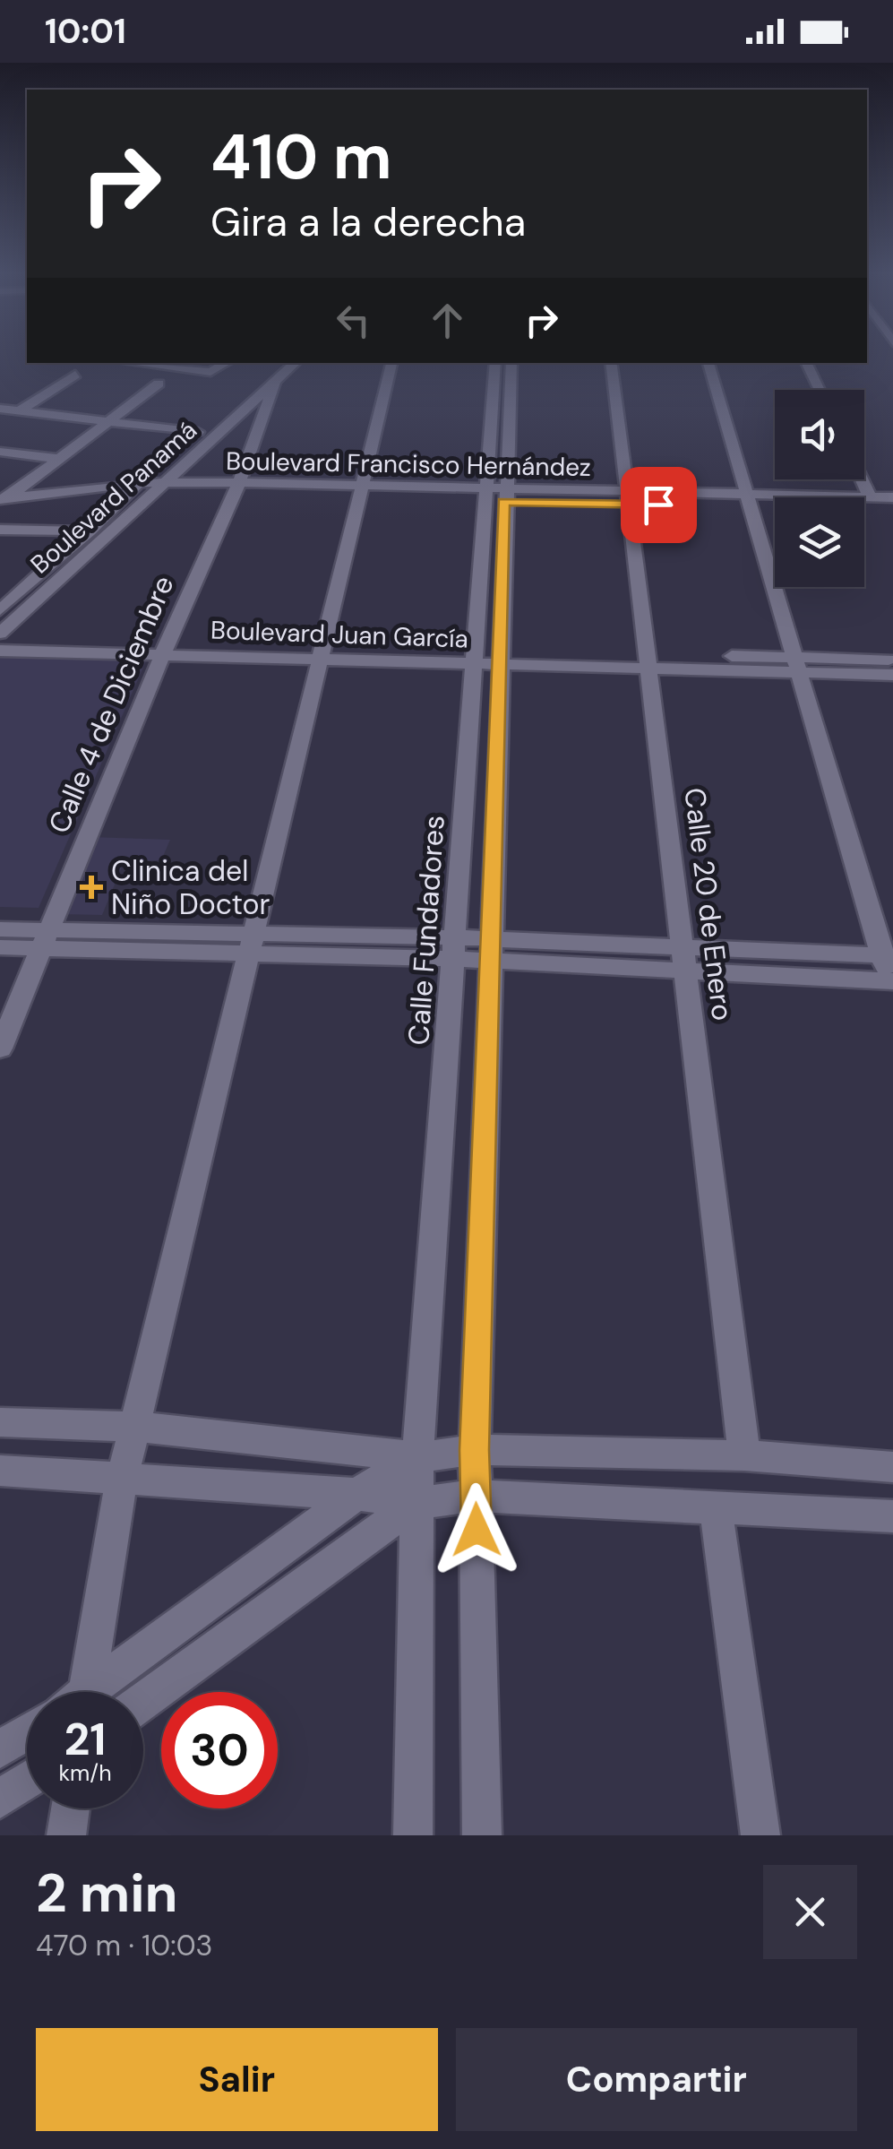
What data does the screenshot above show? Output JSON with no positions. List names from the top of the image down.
{
  "streets": {
    "street": [
      "Boulevard Francisco Hernández",
      "Boulevard Panamá",
      "Boulevard Juan García",
      "Calle 4 de Diciembre",
      "Calle 20 de Enero",
      "Calle Fundadores"
    ]
  },
  "crossings": [
    ["Boulevard Francisco Hernández", "Boulevard Panamá"],
    ["Boulevard Francisco Hernández", "Calle 4 de Diciembre"],
    ["Boulevard Francisco Hernández", "Calle 20 de Enero"],
    ["Boulevard Francisco Hernández", "Calle Fundadores"],
    ["Boulevard Panamá", "Boulevard Juan García"],
    ["Boulevard Panamá", "Calle 4 de Diciembre"],
    ["Boulevard Juan García", "Calle 4 de Diciembre"],
    ["Boulevard Juan García", "Calle 20 de Enero"],
    ["Boulevard Juan García", "Calle Fundadores"]
  ],
  "places": {
    "health": ["Clinica del Niño Doctor"]
  },
  "page": {
    "status": "10:01",
    "turn": ["410 m", "Gira a la derecha"],
    "speed": "21 km/h",
    "limit": "30",
    "heading": ["2 min", "470 m · 10:03"],
    "buttons": ["Salir", "Compartir"]
  }
}
